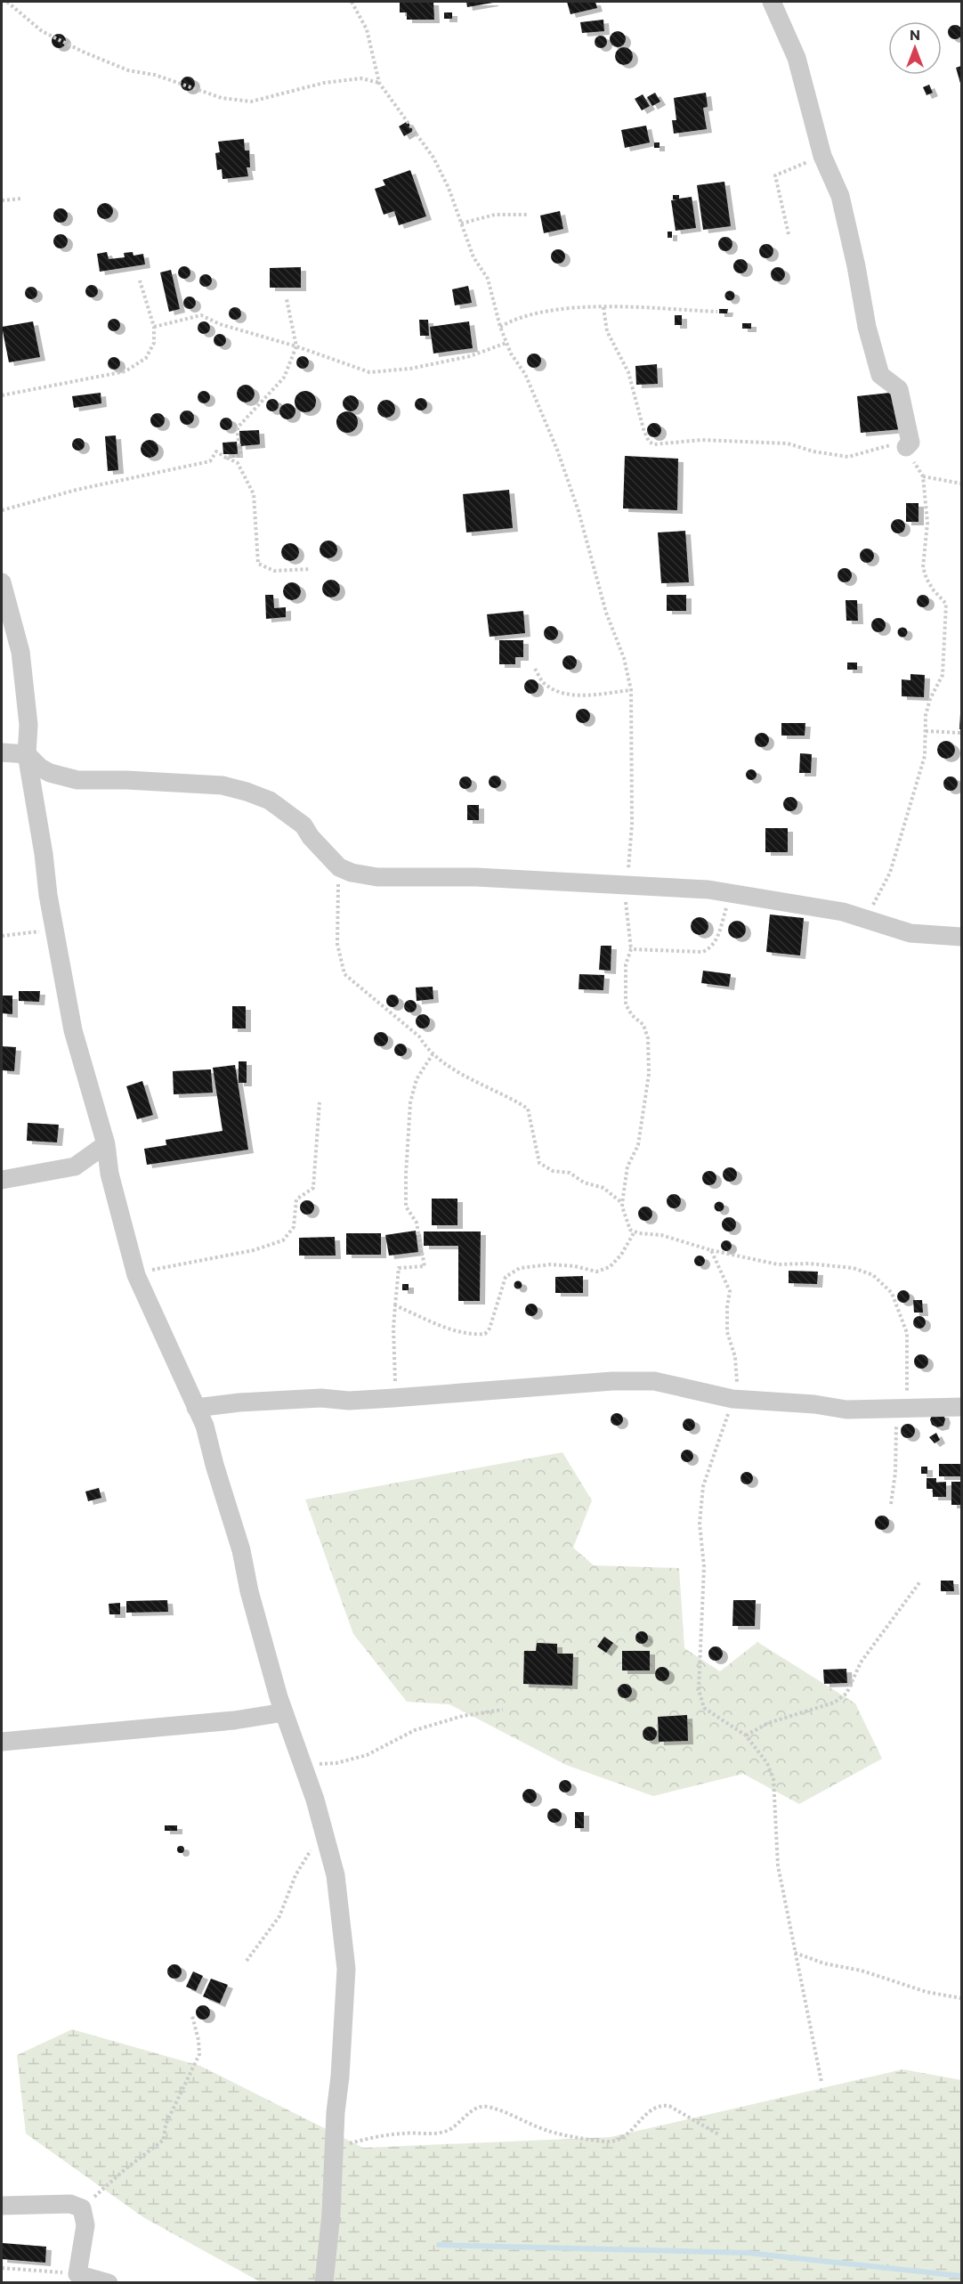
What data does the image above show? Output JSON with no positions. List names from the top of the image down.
{
  "north": "top"
}
